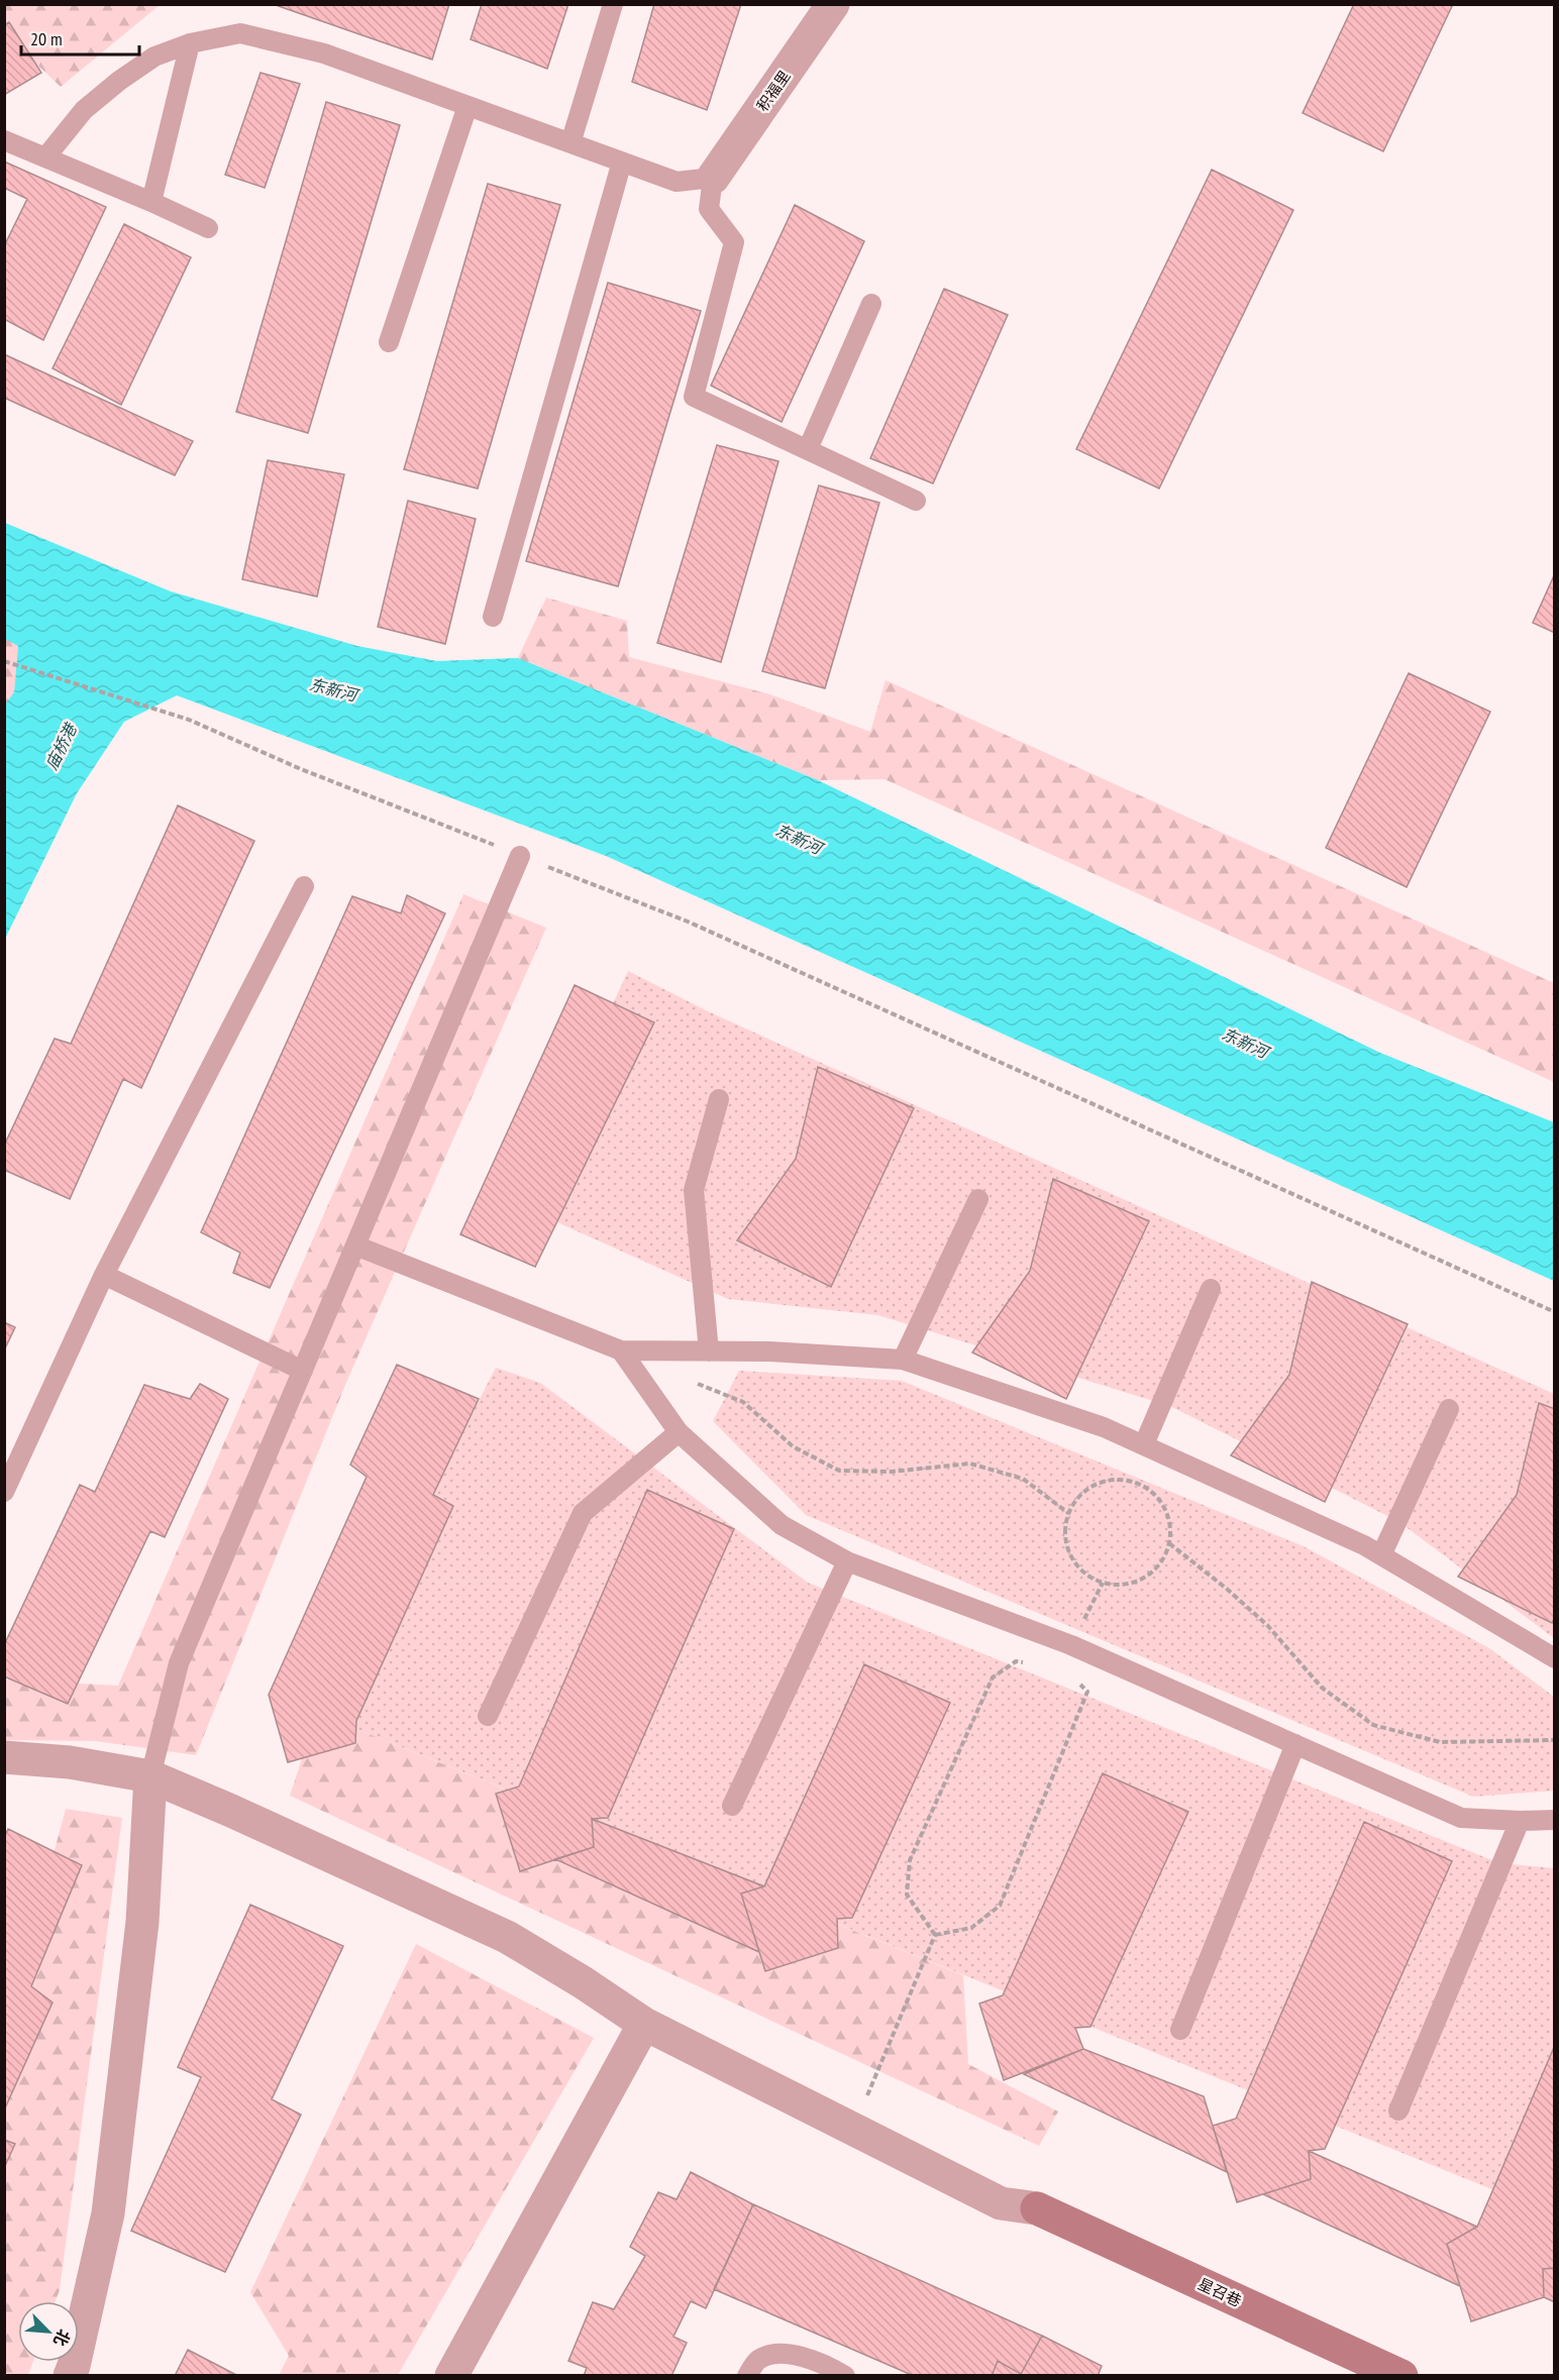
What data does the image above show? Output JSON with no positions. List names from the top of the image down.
{
  "streets": {
    "street": ["积福里", "星召巷"]
  },
  "water": ["东新河", "庙桥港"],
  "scale_bar": "20 m",
  "north": "bottom right"
}
